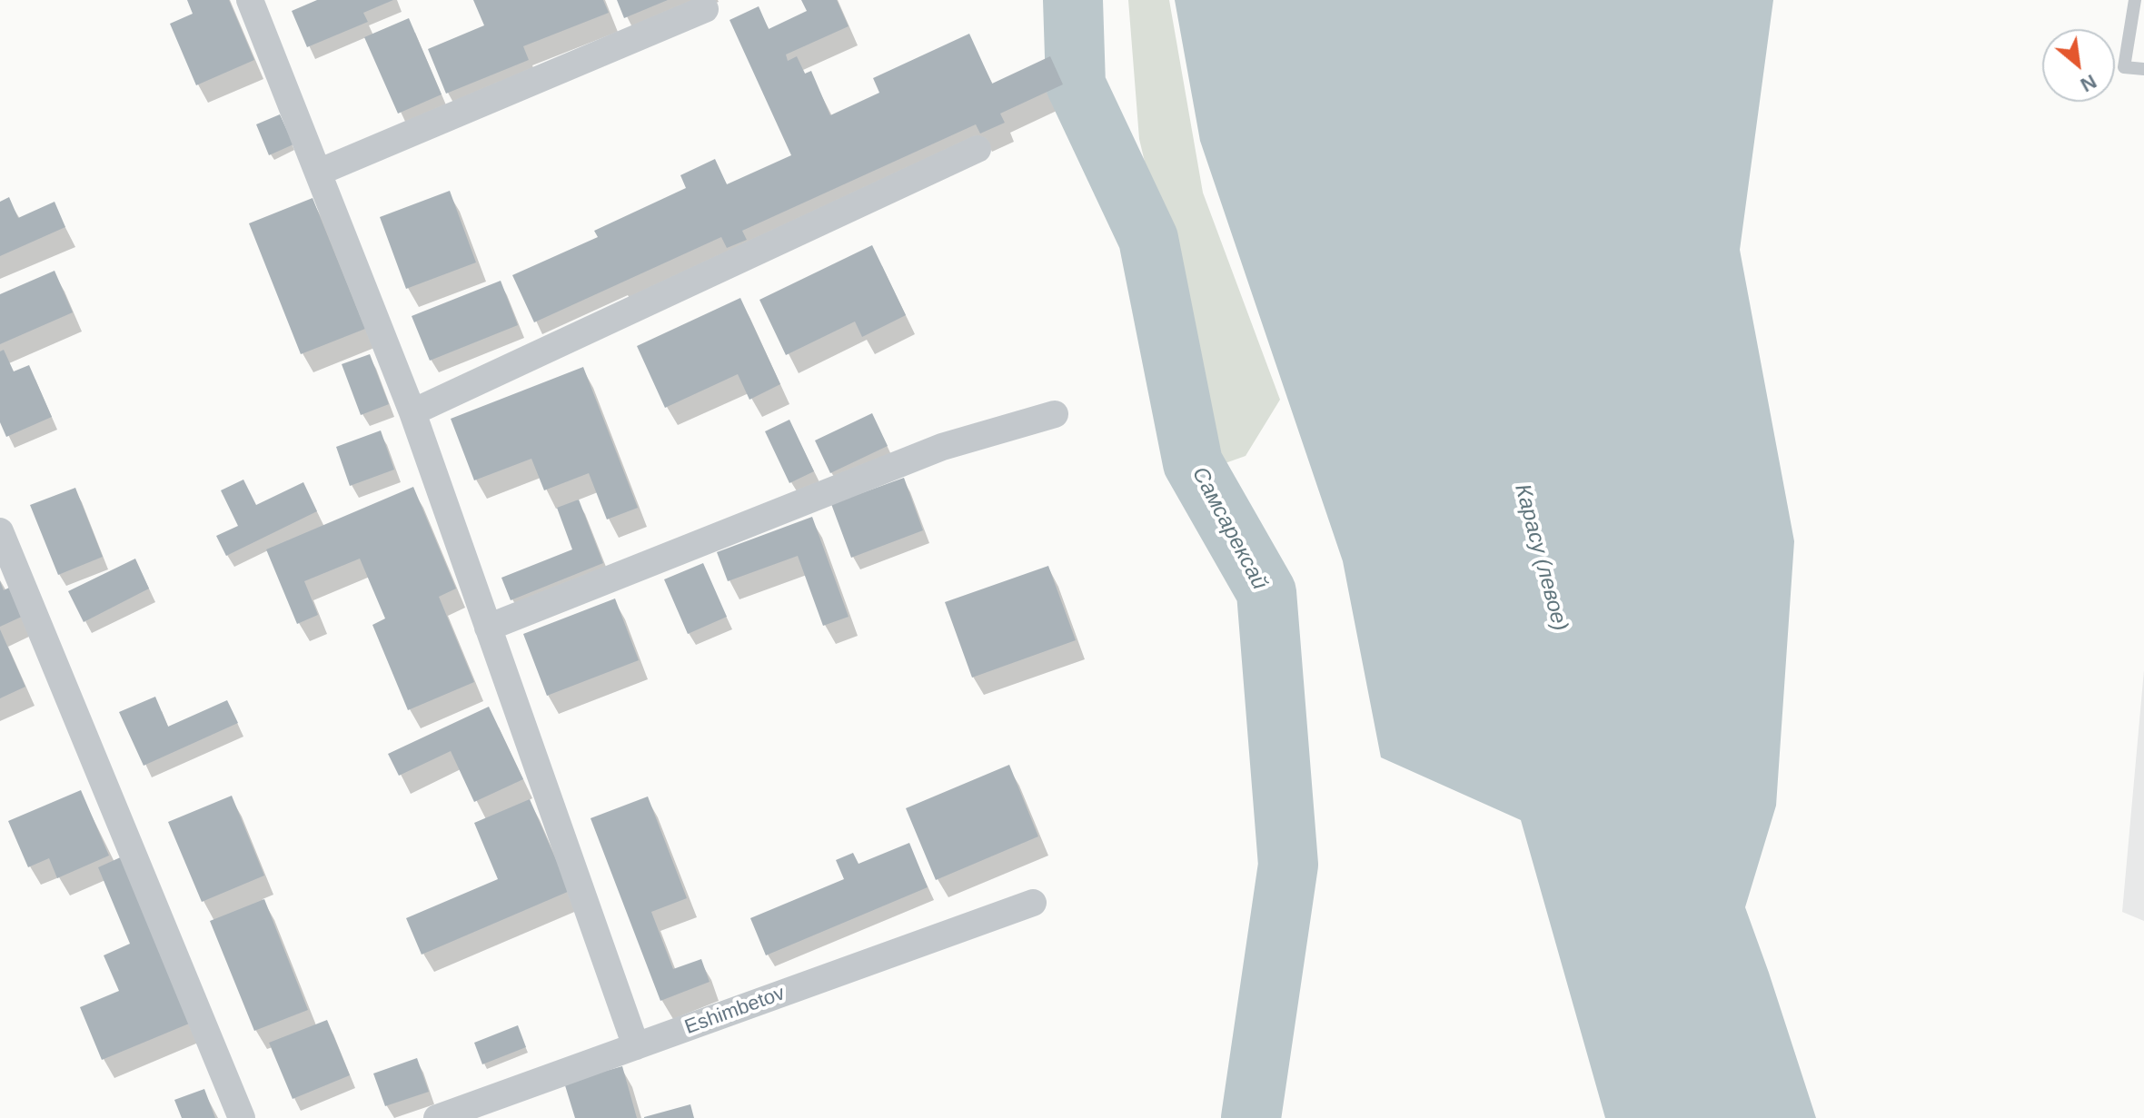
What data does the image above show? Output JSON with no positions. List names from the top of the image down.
{
  "streets": {
    "street": ["Eshimbetov"]
  },
  "water": ["Самсарексай", "Карасу (левое)"],
  "north": "bottom right"
}
